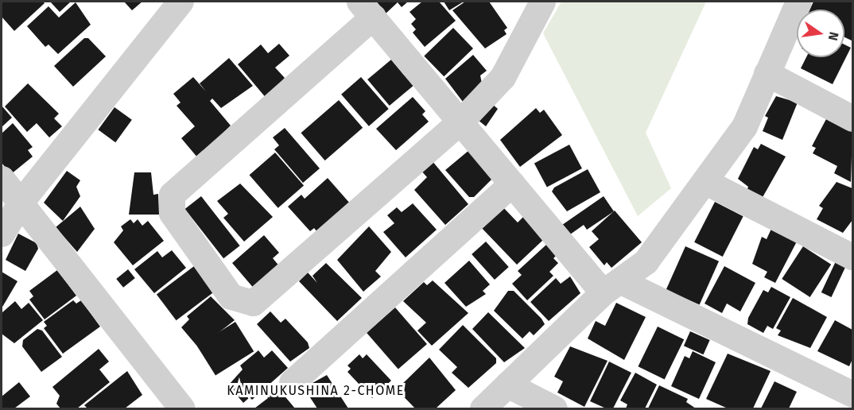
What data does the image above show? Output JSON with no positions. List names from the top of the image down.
{
  "districts": ["KAMINUKUSHINA 2-CHOME"],
  "north": "right"
}
